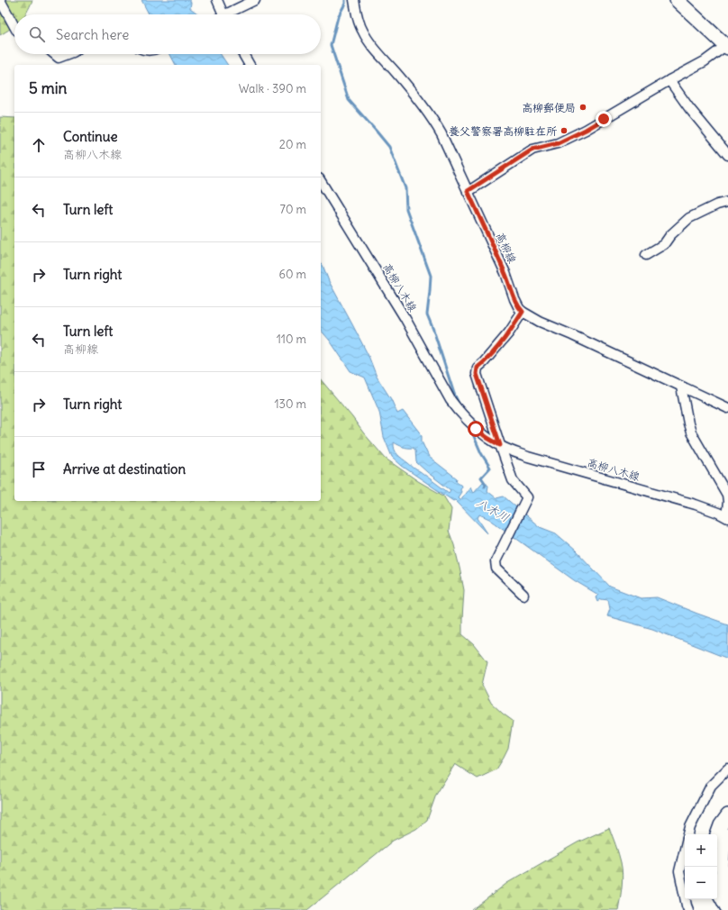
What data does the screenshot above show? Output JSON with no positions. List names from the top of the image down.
{
  "streets": {
    "street": ["高柳線", "高柳八木線"]
  },
  "water": ["八木川"],
  "places": ["高柳郵便局", "養父警察署高柳駐在所"],
  "page": {
    "search": "Search here",
    "heading": ["5 min", "Walk · 390 m"],
    "list": [
      ["Continue", "高柳八木線", "20 m"],
      ["Turn left", "70 m"],
      ["Turn right", "60 m"],
      ["Turn left", "高柳線", "110 m"],
      ["Turn right", "130 m"],
      "Arrive at destination"
    ],
    "map_buttons": ["+", "−"]
  }
}
